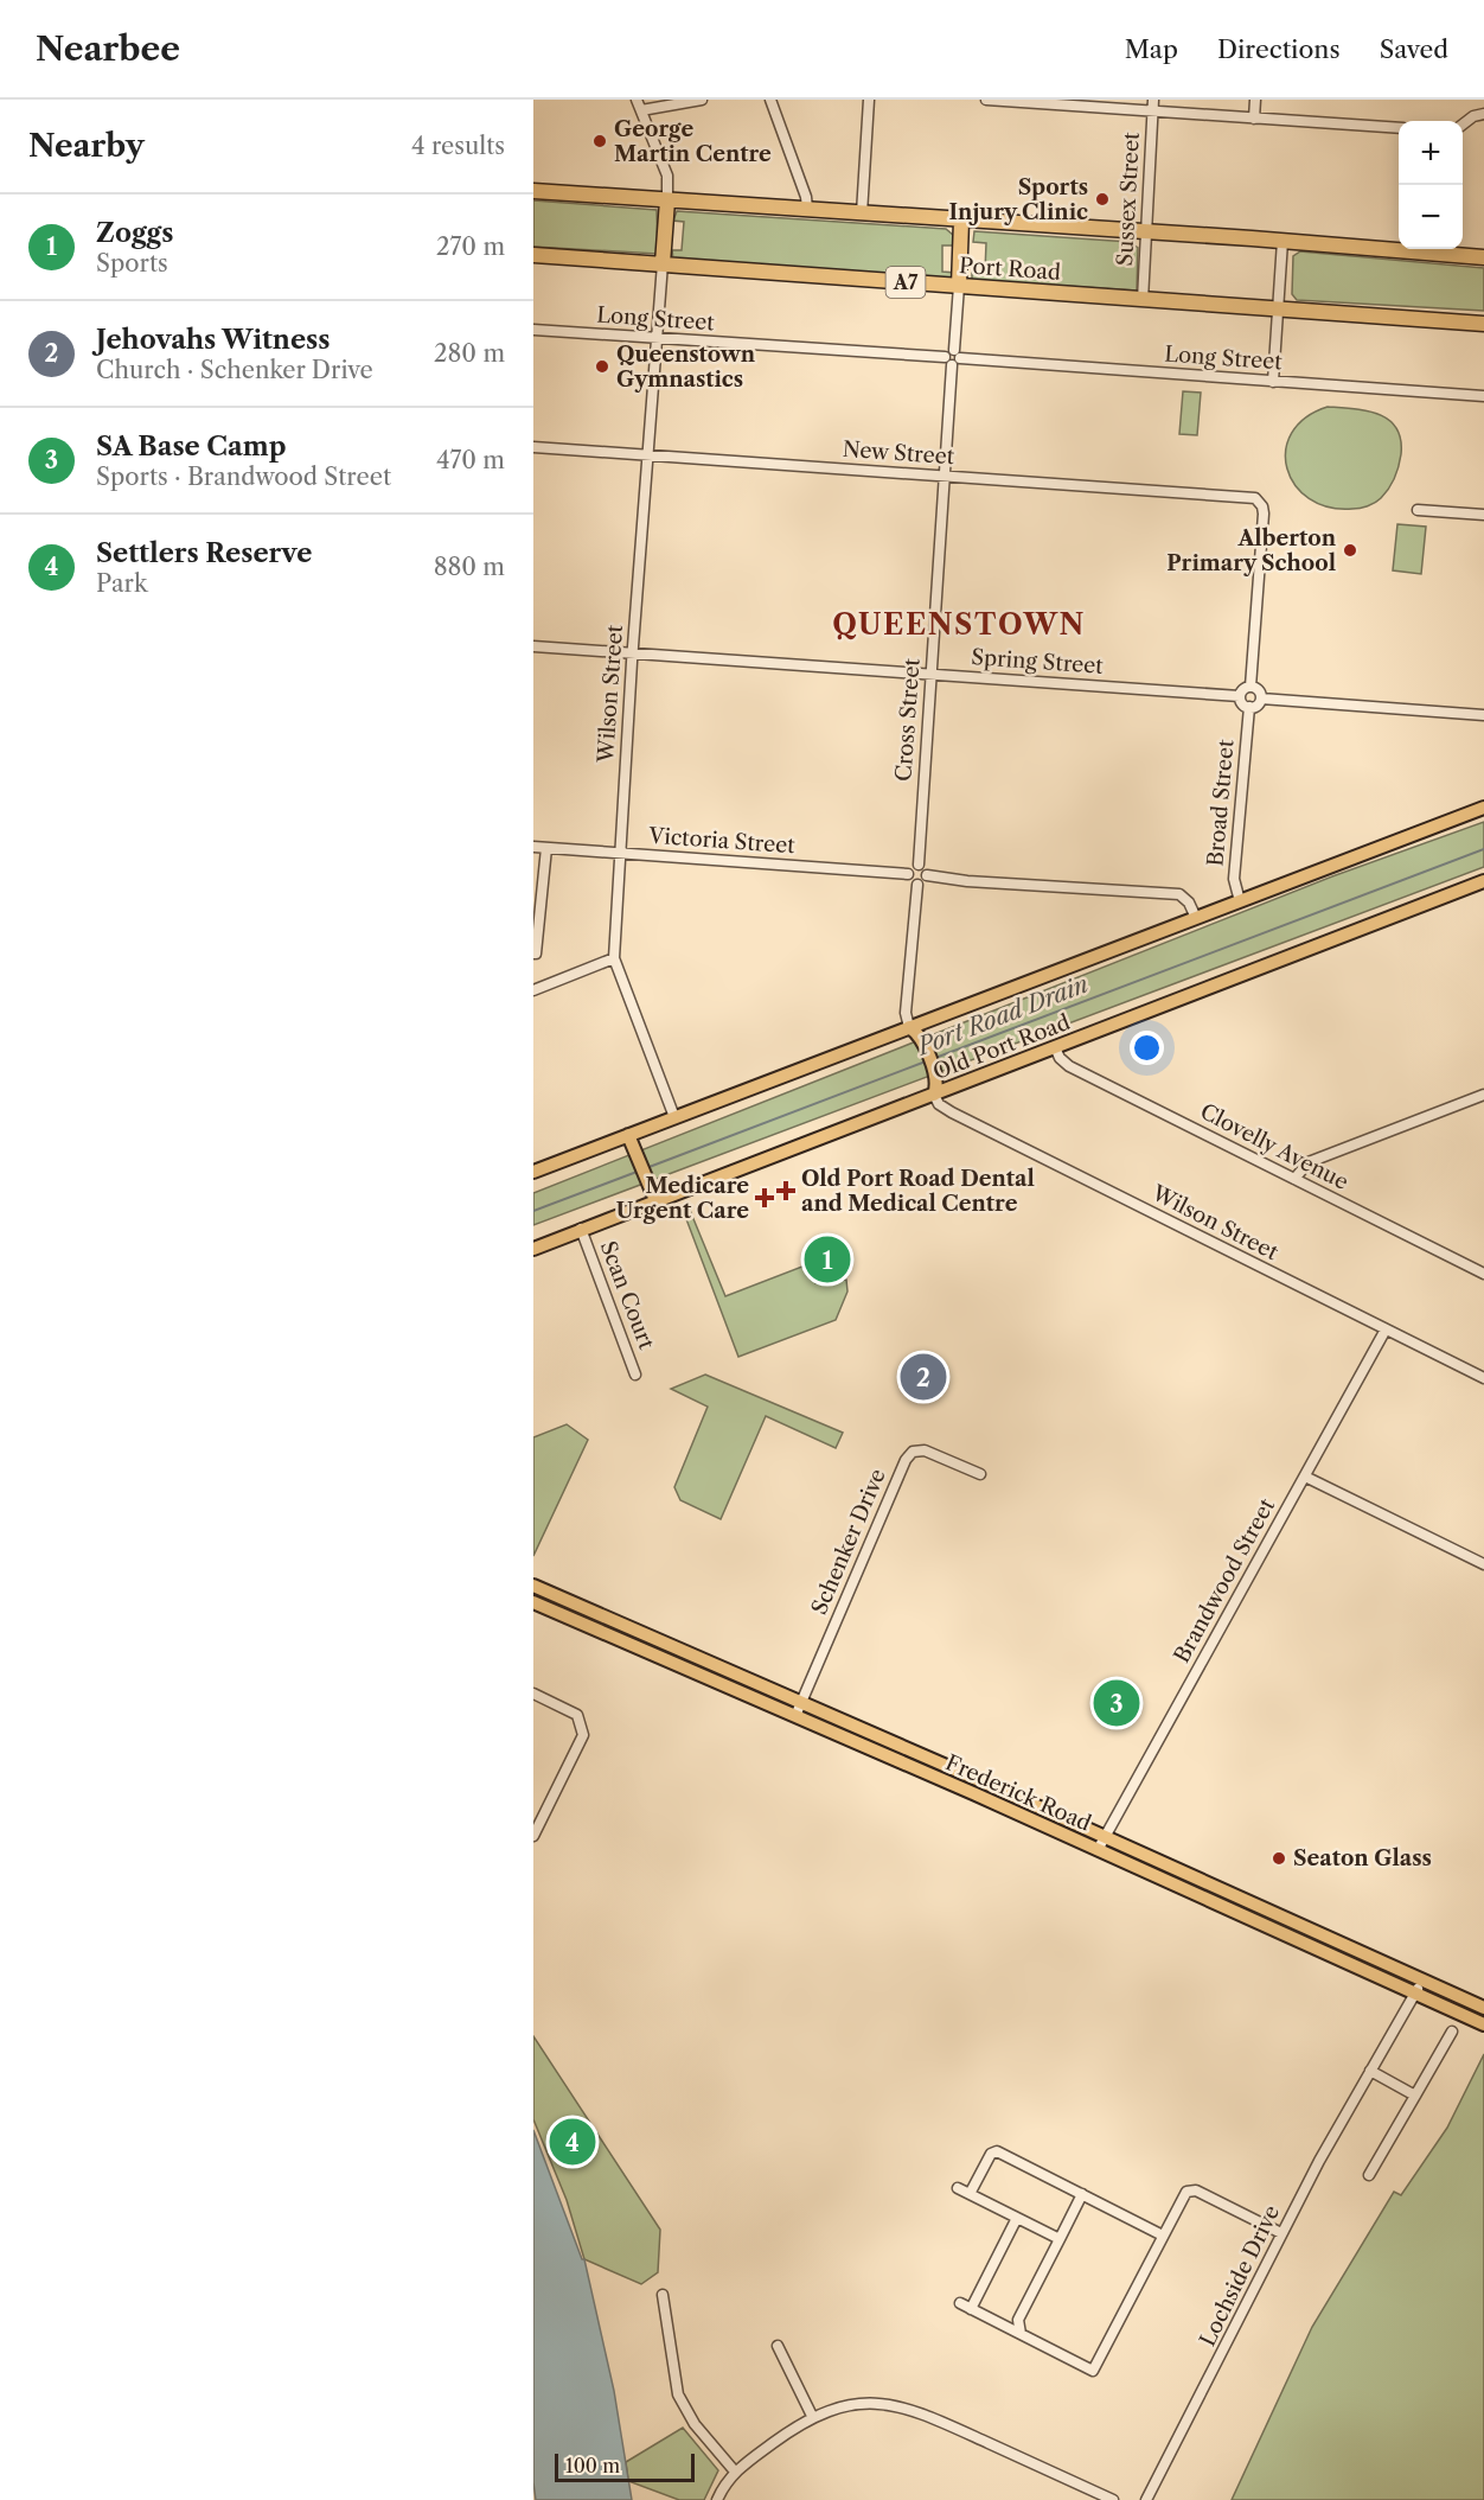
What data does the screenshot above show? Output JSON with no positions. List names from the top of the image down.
{
  "streets": {
    "highway": ["Port Road", "A7"],
    "main road": ["Old Port Road", "Frederick Road"],
    "street": [
      "Sussex Street",
      "Long Street",
      "New Street",
      "Spring Street",
      "Wilson Street",
      "Cross Street",
      "Broad Street",
      "Victoria Street",
      "Clovelly Avenue",
      "Scan Court",
      "Schenker Drive",
      "Brandwood Street",
      "Lochside Drive"
    ]
  },
  "crossings": [
    ["Sussex Street", "Port Road"],
    ["Port Road", "Wilson Street"],
    ["Port Road", "Cross Street"],
    ["Long Street", "Wilson Street"],
    ["Long Street", "Cross Street"],
    ["New Street", "Spring Street"],
    ["New Street", "Wilson Street"],
    ["New Street", "Cross Street"],
    ["New Street", "Broad Street"],
    ["Spring Street", "Wilson Street"],
    ["Spring Street", "Cross Street"],
    ["Spring Street", "Broad Street"],
    ["Wilson Street", "Victoria Street"],
    ["Wilson Street", "Old Port Road"],
    ["Wilson Street", "Brandwood Street"],
    ["Cross Street", "Victoria Street"],
    ["Old Port Road", "Clovelly Avenue"],
    ["Old Port Road", "Scan Court"],
    ["Schenker Drive", "Frederick Road"],
    ["Brandwood Street", "Frederick Road"],
    ["Frederick Road", "Lochside Drive"]
  ],
  "districts": ["QUEENSTOWN"],
  "water": ["Port Road Drain"],
  "places": {
    "other": [
      "George Martin Centre",
      "Sports Injury Clinic",
      "Queenstown Gymnastics",
      "Alberton Primary School",
      "Seaton Glass"
    ],
    "health": ["Old Port Road Dental and Medical Centre", "Medicare Urgent Care"]
  },
  "scale_bar": "100 m",
  "page": {
    "header": "Nearbee",
    "nav": ["Map", "Directions", "Saved"],
    "heading": ["Nearby", "4 results"],
    "map_buttons": ["+", "−"],
    "list": [
      {
        "mark": "1",
        "name": "Zoggs",
        "note": "Sports",
        "value": "270 m"
      },
      {
        "mark": "2",
        "name": "Jehovahs Witness",
        "note": "Church · Schenker Drive",
        "value": "280 m"
      },
      {
        "mark": "3",
        "name": "SA Base Camp",
        "note": "Sports · Brandwood Street",
        "value": "470 m"
      },
      {
        "mark": "4",
        "name": "Settlers Reserve",
        "note": "Park",
        "value": "880 m"
      }
    ],
    "pins": [
      "1",
      "2",
      "3",
      "4"
    ],
    "scale": "100 m"
  }
}
